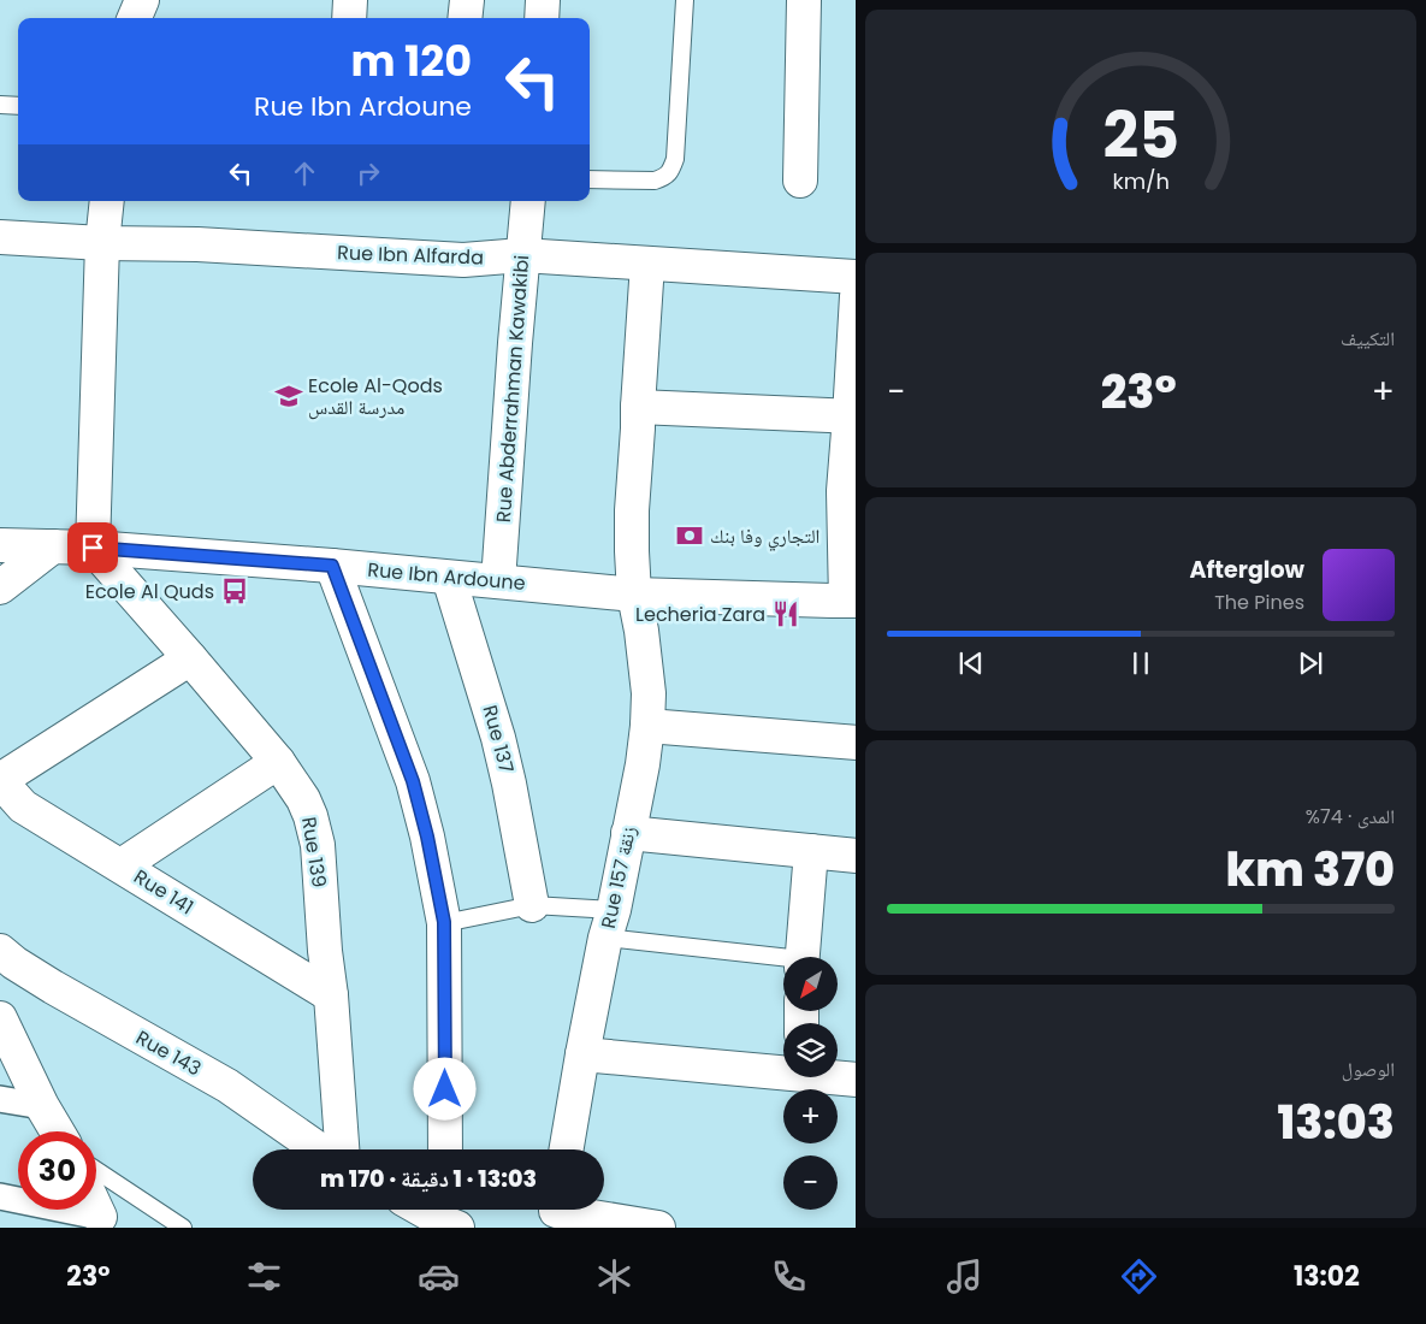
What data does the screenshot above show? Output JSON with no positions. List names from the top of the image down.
{
  "streets": {
    "street": [
      "Rue Ibn Alfarda",
      "Rue Abderrahman Kawakibi",
      "Rue Ibn Ardoune",
      "Rue 137",
      "Rue 139",
      "Rue 157 زنقة",
      "Rue 141",
      "Rue 143"
    ]
  },
  "crossings": [
    ["Rue Ibn Alfarda", "Rue Abderrahman Kawakibi"],
    ["Rue Ibn Alfarda", "Rue 157 زنقة"],
    ["Rue Abderrahman Kawakibi", "Rue Ibn Ardoune"],
    ["Rue Ibn Ardoune", "Rue 137"],
    ["Rue Ibn Ardoune", "Rue 139"],
    ["Rue Ibn Ardoune", "Rue 157 زنقة"],
    ["Rue 139", "Rue 141"]
  ],
  "places": {
    "school or university": ["Ecole Al-Qods مدرسة القدس"],
    "bank": ["التجاري وفا بنك"],
    "bus stop": ["Ecole Al Quds"],
    "restaurant": ["Lecheria Zara"]
  },
  "north": "bottom left",
  "page": {
    "turn": ["120 m", "Rue Ibn Ardoune"],
    "tile": [
      "التكييف",
      ["المدى · 74%", "370 km"],
      ["الوصول", "13:03"]
    ],
    "heat": ["−", "23°", "+"],
    "song": ["Afterglow", "The Pines"],
    "map_buttons": ["+", "−"],
    "limit": "30",
    "trip": "13:03 · 1 دقيقة · 170 m",
    "tabs": ["13:02", "23°"],
    "gauge": ["25", "km/h"]
  }
}
